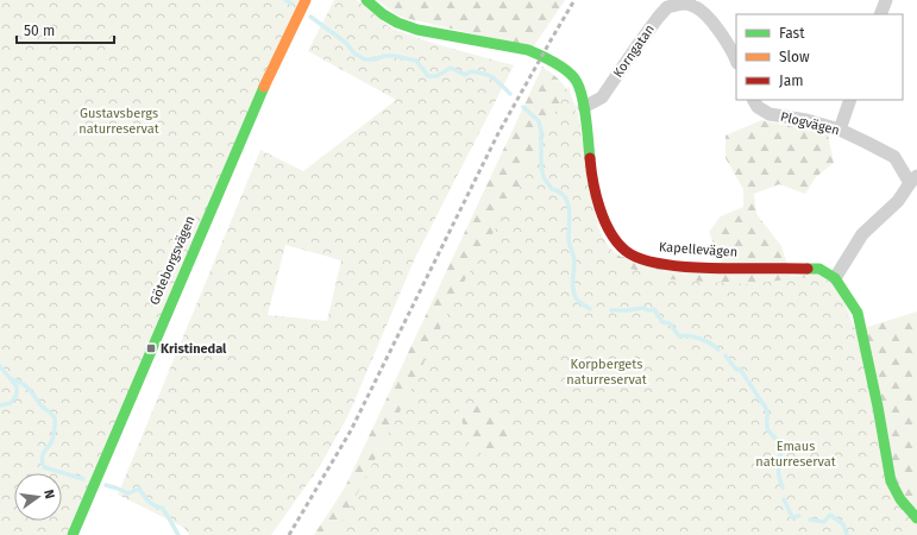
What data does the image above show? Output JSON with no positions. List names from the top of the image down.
{
  "streets": {
    "street": [
      "Korngatan",
      "Plogvägen",
      "Kapellevägen",
      "Göteborgsvägen"
    ]
  },
  "crossings": [
    ["Korngatan", "Kapellevägen"]
  ],
  "parks": ["Gustavsbergs naturreservat", "Korpbergets naturreservat", "Emaus naturreservat"],
  "places": {
    "transit": ["Kristinedal"]
  },
  "legend": ["Fast", "Slow", "Jam"],
  "scale_bar": "50 m",
  "north": "right"
}
